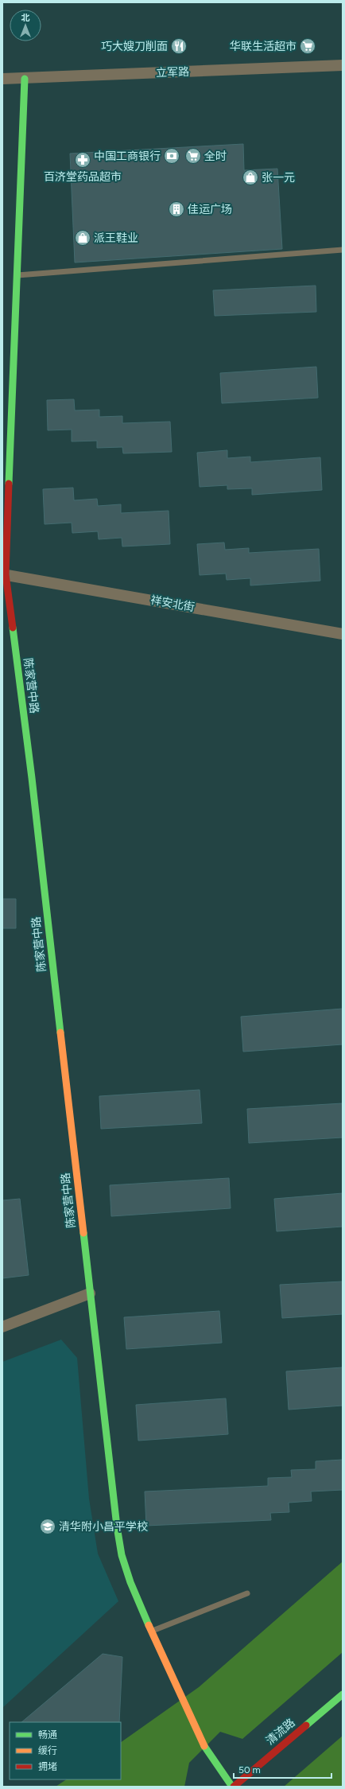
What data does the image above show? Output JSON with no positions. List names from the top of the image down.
{
  "streets": {
    "street": [
      "立军路",
      "祥安北街",
      "陈家营中路",
      "清流路"
    ]
  },
  "crossings": [
    ["立军路", "陈家营中路"],
    ["祥安北街", "陈家营中路"],
    ["陈家营中路", "清流路"]
  ],
  "places": {
    "restaurant": ["巧大嫂刀削面"],
    "supermarket": ["华联生活超市", "全时"],
    "bank": ["中国工商银行"],
    "pharmacy": ["百济堂药品超市"],
    "shop": ["张一元", "派王鞋业"],
    "building": ["佳运广场"],
    "school or university": ["清华附小昌平学校"]
  },
  "legend": ["畅通", "缓行", "拥堵"],
  "scale_bar": "50 m",
  "north": "top"
}
